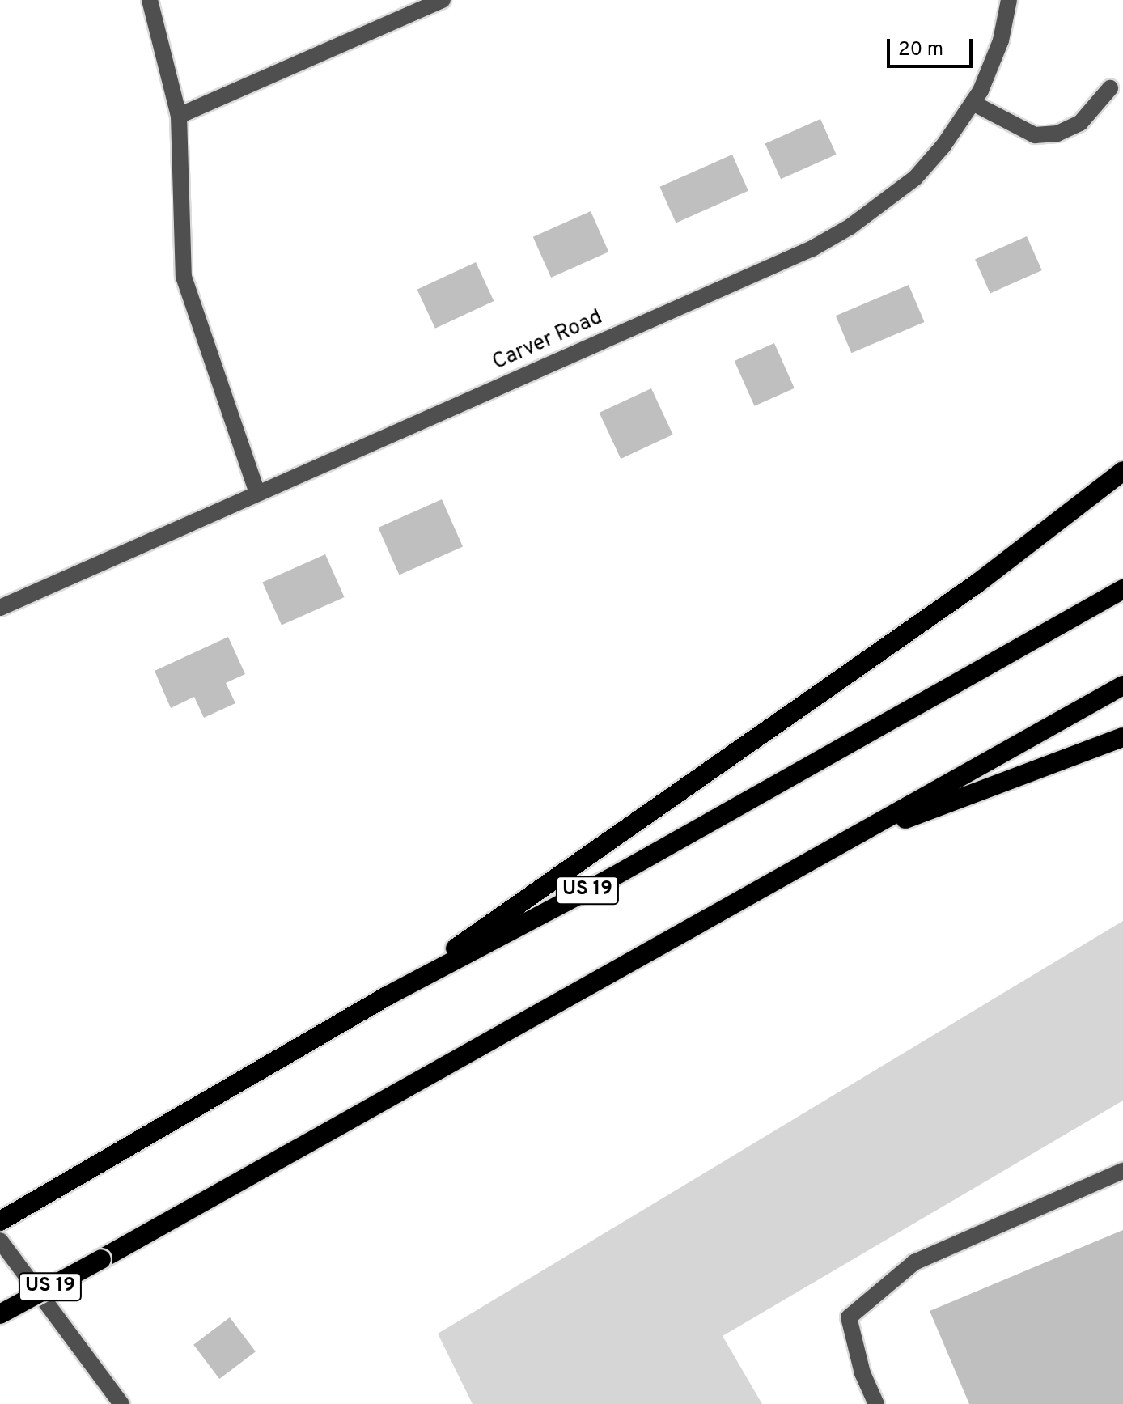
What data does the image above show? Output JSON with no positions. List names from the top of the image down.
{
  "streets": {
    "highway": ["US 19"],
    "street": ["Carver Road"]
  },
  "scale_bar": "20 m"
}
